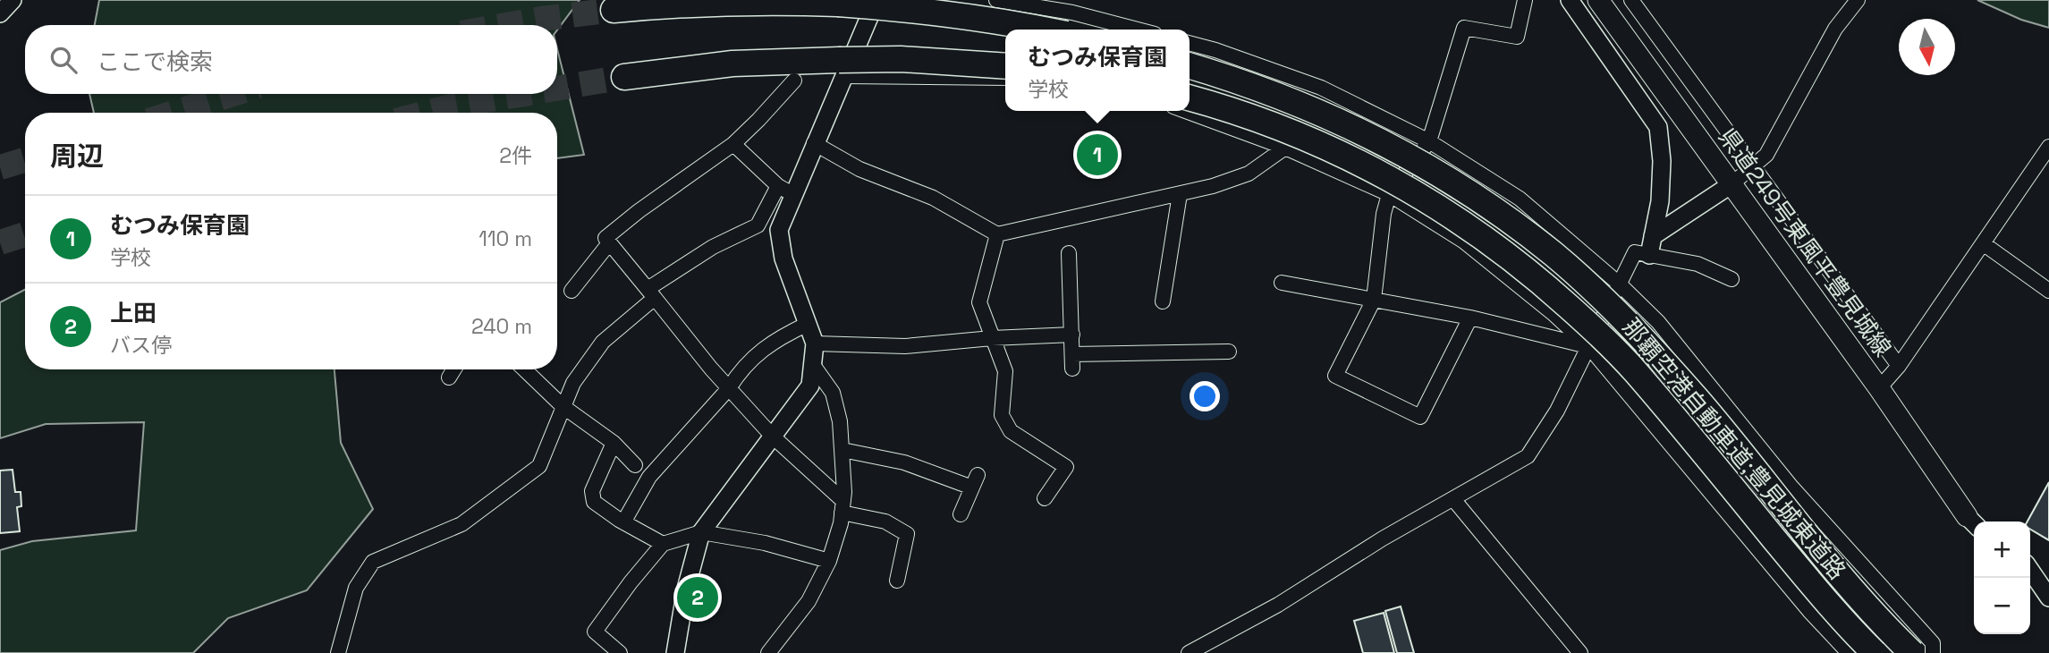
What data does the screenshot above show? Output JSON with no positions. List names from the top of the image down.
{
  "streets": {
    "highway": ["那覇空港自動車道;豊見城東道路"],
    "main road": ["県道249号東風平豊見城線"]
  },
  "north": "bottom",
  "page": {
    "search": "ここで検索",
    "popup": ["むつみ保育園", "学校"],
    "heading": ["周辺", "2件"],
    "pins": ["1", "2"],
    "list": [
      {
        "mark": "1",
        "name": "むつみ保育園",
        "note": "学校",
        "value": "110 m"
      },
      {
        "mark": "2",
        "name": "上田",
        "note": "バス停",
        "value": "240 m"
      }
    ],
    "map_buttons": ["+", "−"]
  }
}
